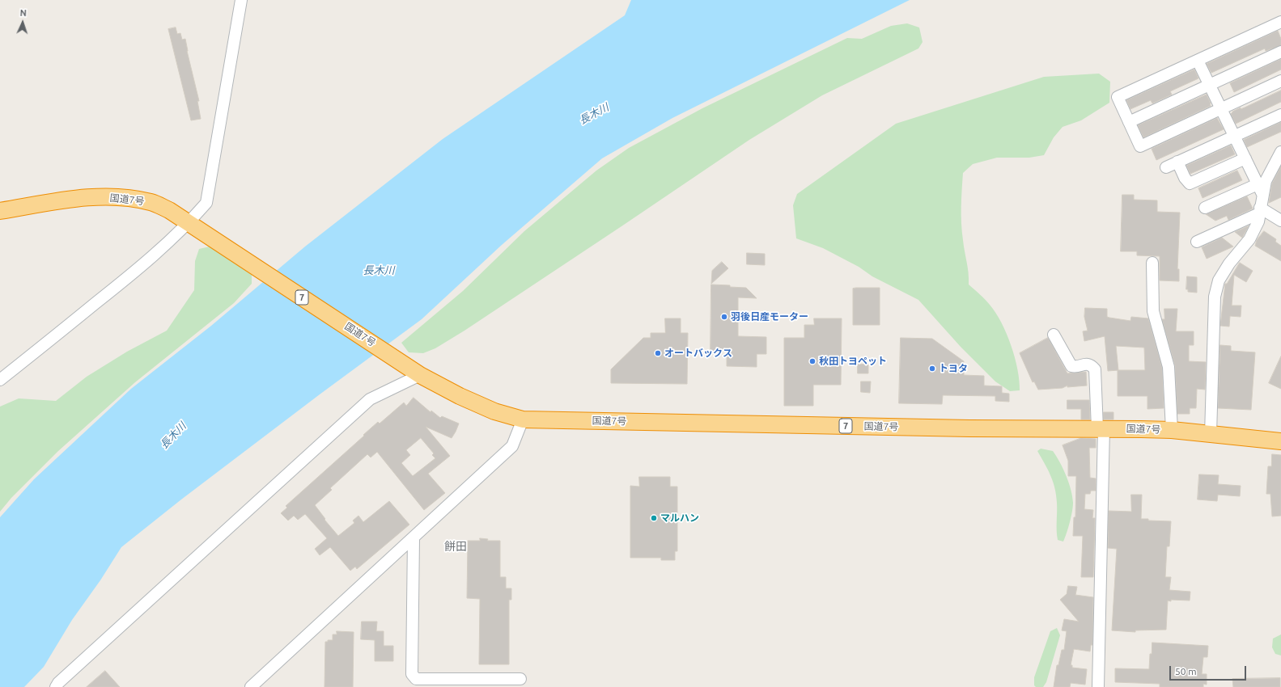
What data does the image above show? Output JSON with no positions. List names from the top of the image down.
{
  "streets": {
    "highway": ["国道7号", "7"]
  },
  "districts": ["餅田"],
  "water": ["長木川"],
  "places": [
    "羽後日産モーター",
    "オートバックス",
    "秋田トヨペット",
    "トヨタ",
    "マルハン"
  ],
  "scale_bar": "50 m",
  "north": "top"
}
